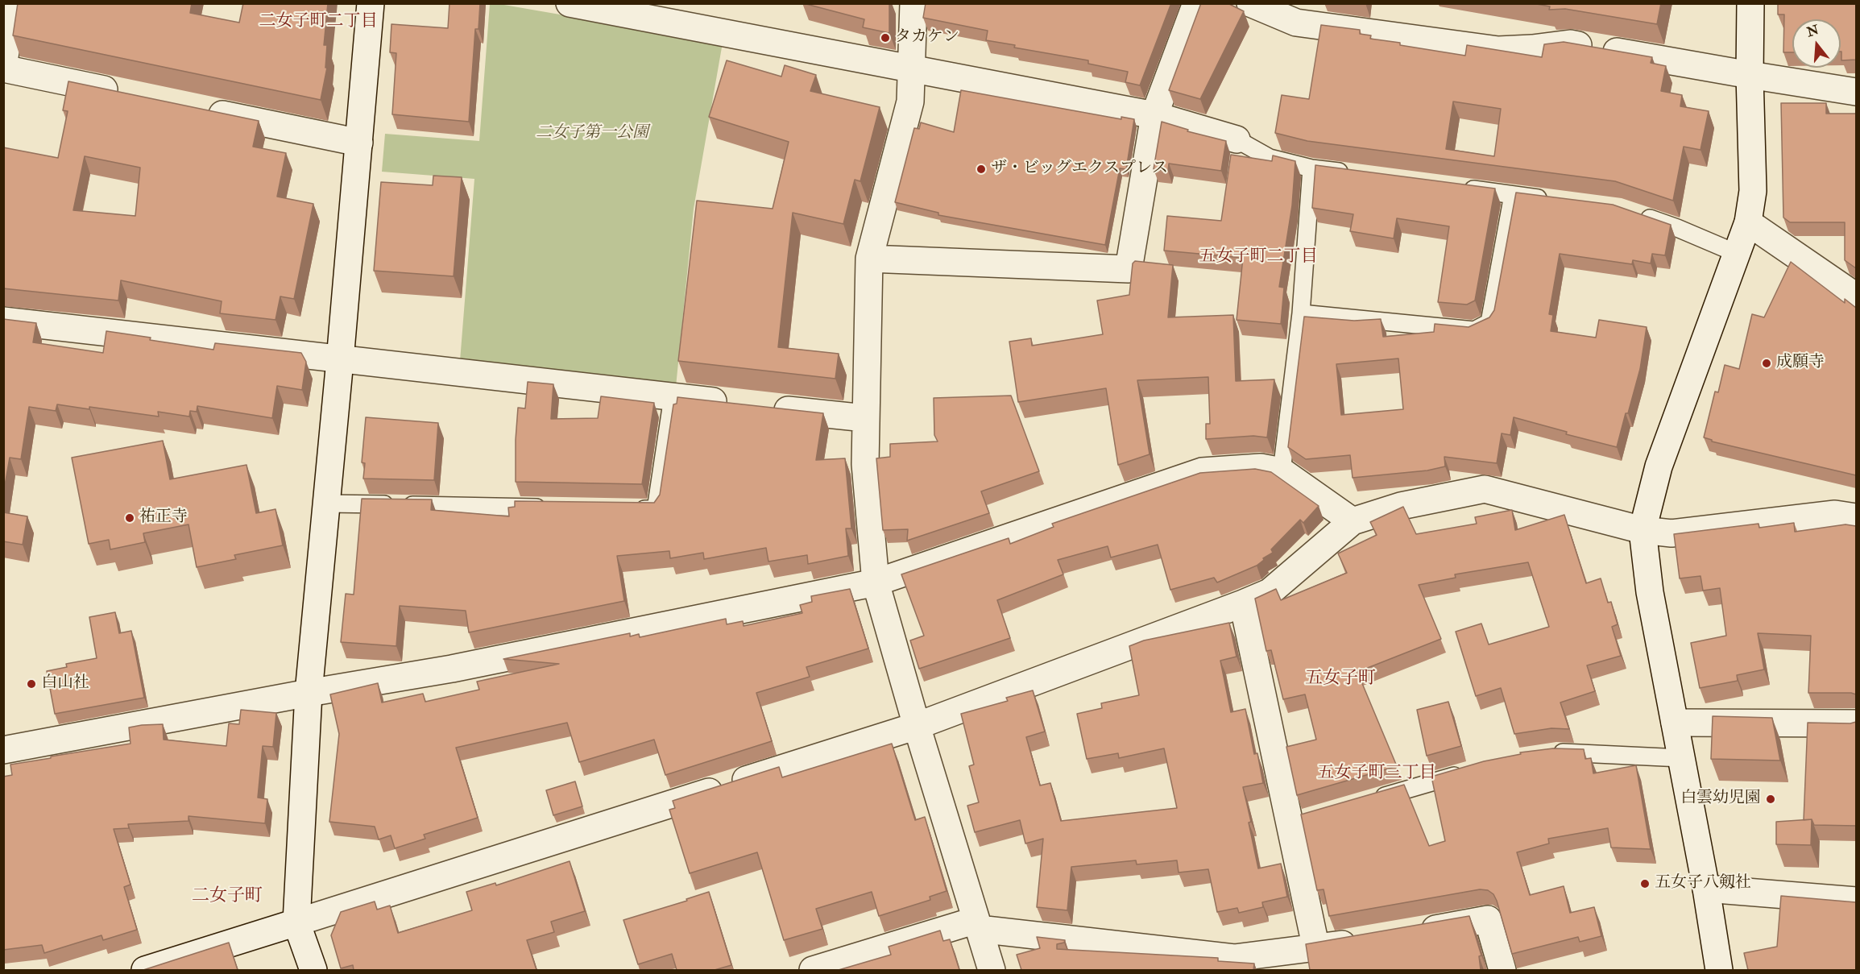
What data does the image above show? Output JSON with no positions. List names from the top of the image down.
{
  "districts": [
    "二女子町二丁目",
    "五女子町二丁目",
    "五女子町",
    "五女子町三丁目",
    "二女子町"
  ],
  "parks": ["二女子第一公園"],
  "places": [
    "タカケン",
    "ザ・ビッグエクスプレス",
    "成願寺",
    "祐正寺",
    "白山社",
    "白雲幼児園",
    "五女子八剱社"
  ],
  "north": "top"
}
